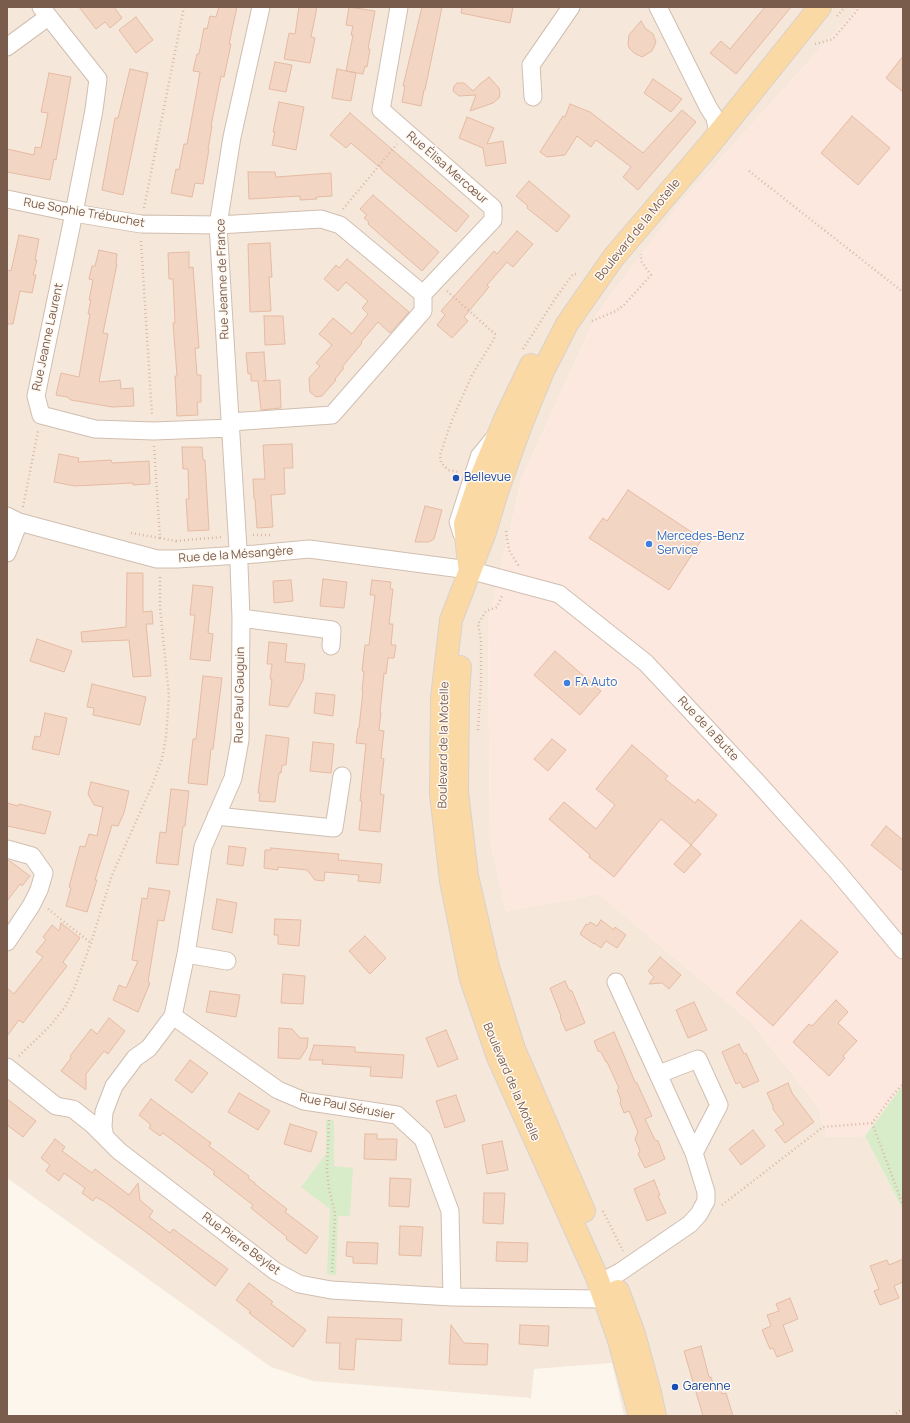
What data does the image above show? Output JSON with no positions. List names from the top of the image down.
{
  "streets": {
    "main road": ["Boulevard de la Motelle"],
    "street": [
      "Rue Élisa Mercœur",
      "Rue Sophie Trébuchet",
      "Rue Jeanne de France",
      "Rue Jeanne Laurent",
      "Rue de la Mésangère",
      "Rue Paul Gauguin",
      "Rue de la Butte",
      "Rue Paul Sérusier",
      "Rue Pierre Beylet"
    ]
  },
  "crossings": [
    ["Rue Élisa Mercœur", "Rue Sophie Trébuchet"],
    ["Rue Sophie Trébuchet", "Rue Jeanne de France"],
    ["Rue Sophie Trébuchet", "Rue Jeanne Laurent"],
    ["Boulevard de la Motelle", "Rue de la Mésangère"],
    ["Boulevard de la Motelle", "Rue de la Butte"],
    ["Boulevard de la Motelle", "Rue Pierre Beylet"],
    ["Rue Jeanne de France", "Rue de la Mésangère"],
    ["Rue Jeanne de France", "Rue Paul Gauguin"],
    ["Rue de la Mésangère", "Rue Paul Gauguin"],
    ["Rue de la Mésangère", "Rue de la Butte"],
    ["Rue Paul Gauguin", "Rue Paul Sérusier"],
    ["Rue Paul Gauguin", "Rue Pierre Beylet"],
    ["Rue Paul Sérusier", "Rue Pierre Beylet"]
  ],
  "places": [
    "Bellevue",
    "Mercedes-Benz Service",
    "FA Auto",
    "Garenne"
  ]
}
